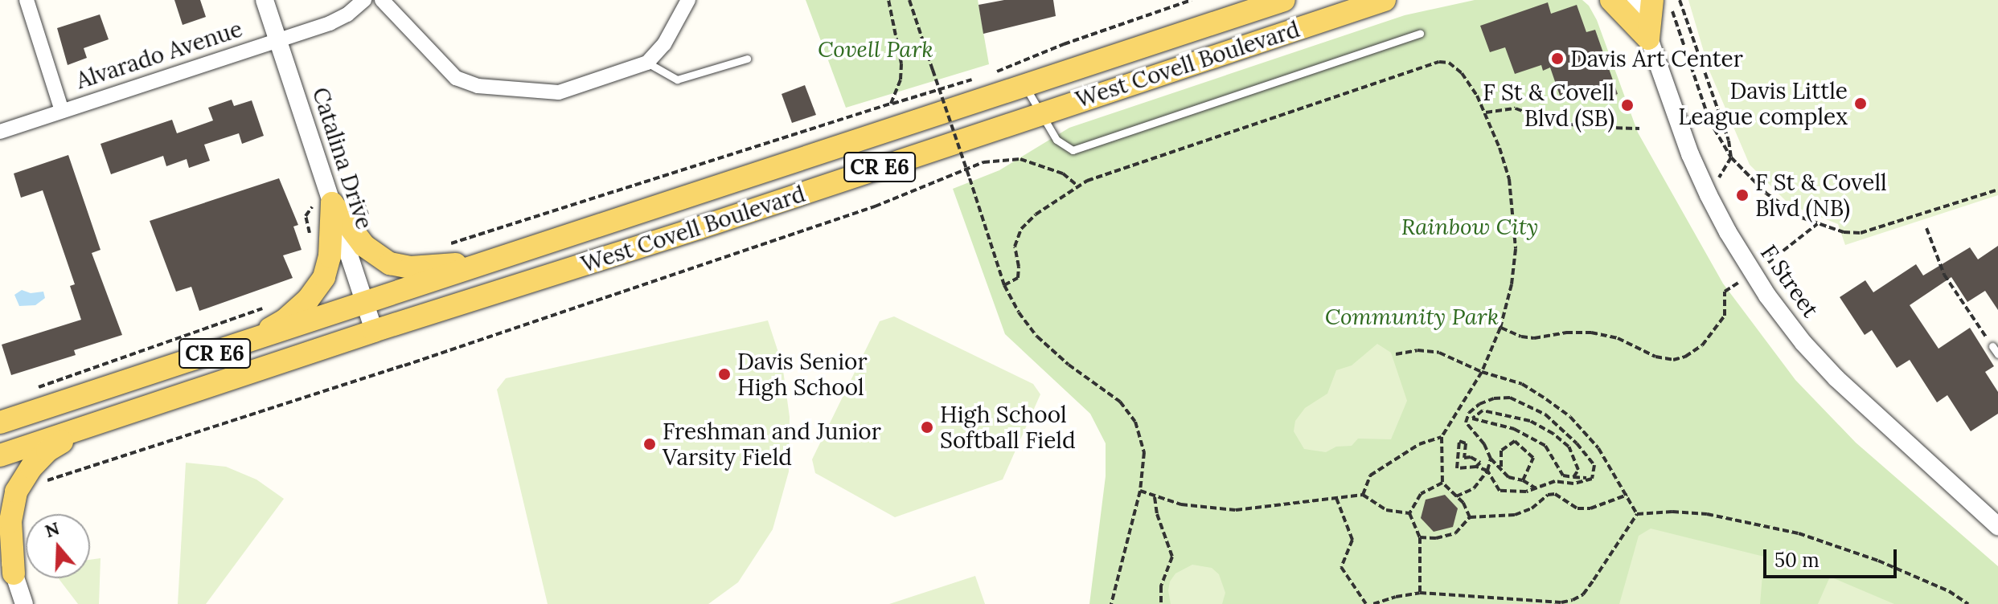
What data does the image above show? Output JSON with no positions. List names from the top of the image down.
{
  "streets": {
    "main road": ["West Covell Boulevard", "CR E6"],
    "street": ["Alvarado Avenue", "Catalina Drive", "F Street"]
  },
  "crossings": [
    ["Alvarado Avenue", "Catalina Drive"],
    ["West Covell Boulevard", "Catalina Drive"]
  ],
  "parks": ["Covell Park", "Rainbow City", "Community Park"],
  "places": [
    "Davis Art Center",
    "Davis Little League complex",
    "F St & Covell Blvd (SB)",
    "F St & Covell Blvd (NB)",
    "Davis Senior High School",
    "High School Softball Field",
    "Freshman and Junior Varsity Field"
  ],
  "scale_bar": "50 m",
  "north": "top"
}
